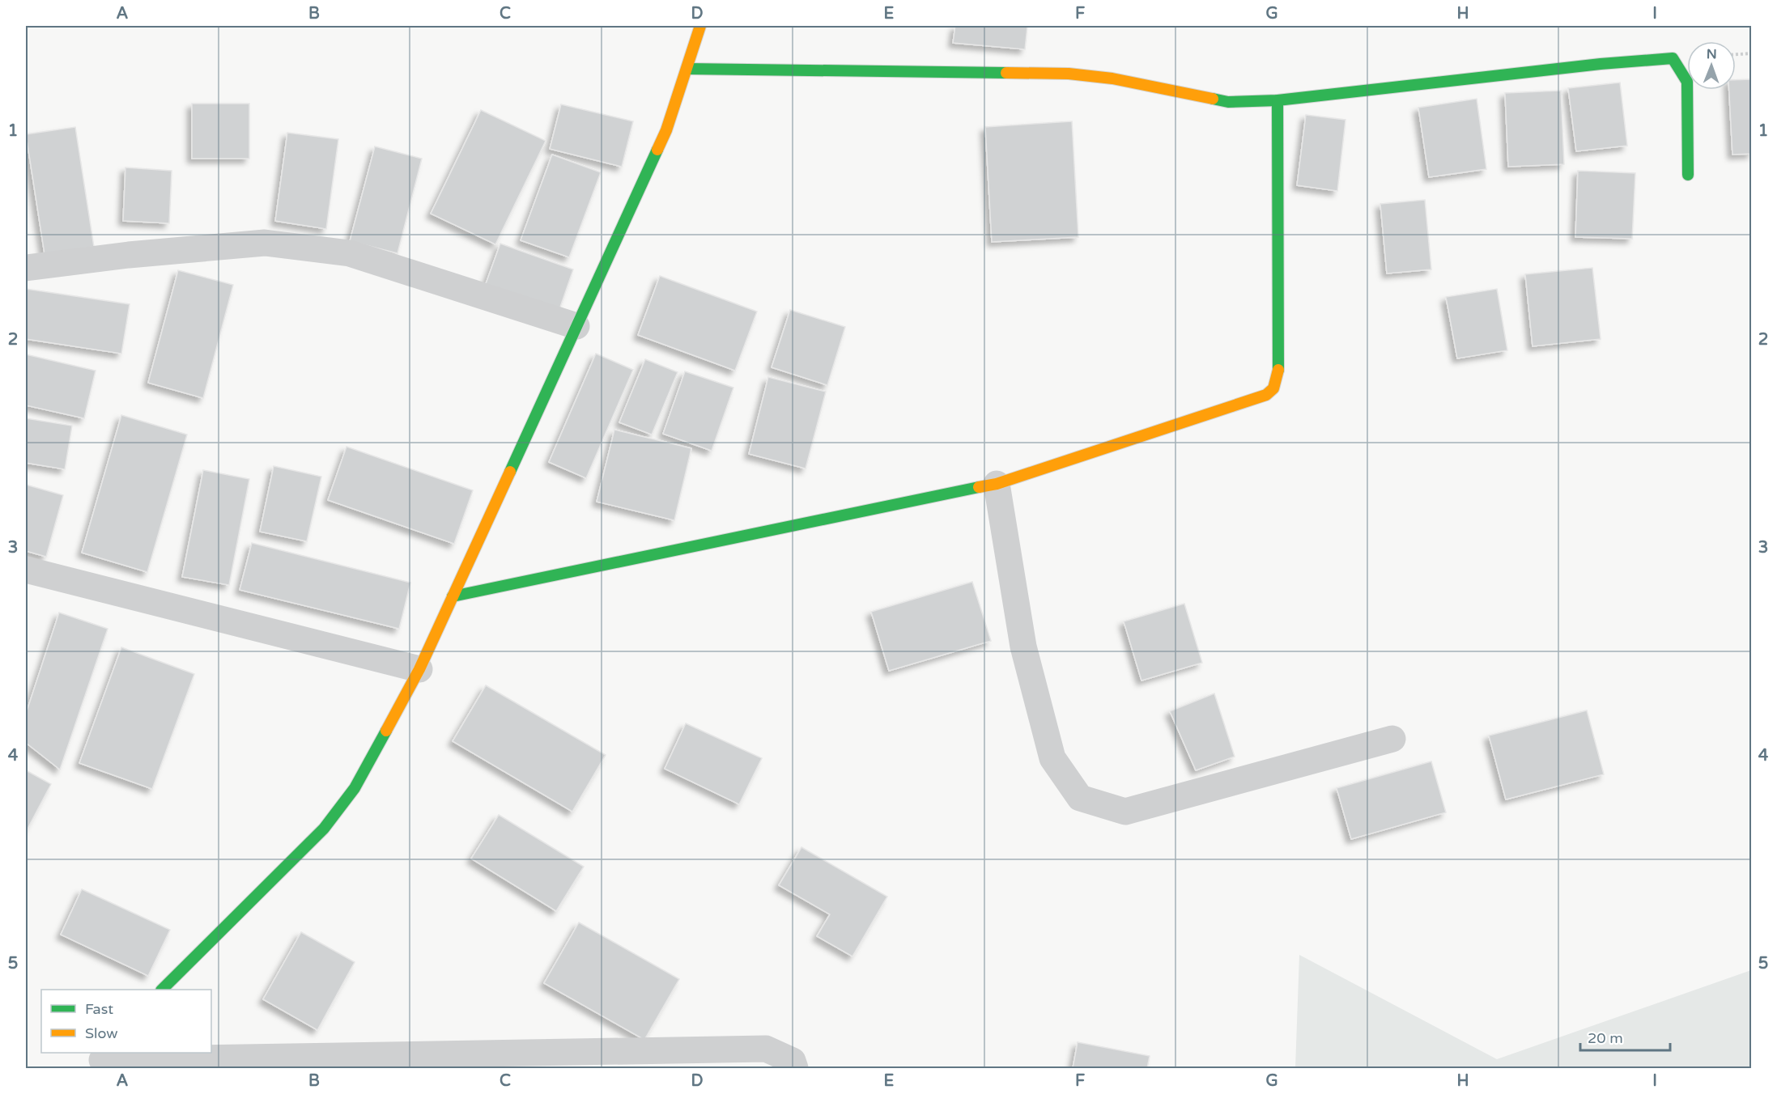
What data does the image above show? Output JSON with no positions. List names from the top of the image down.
{
  "legend": ["Fast", "Slow"],
  "scale_bar": "20 m",
  "north": "top",
  "grid": {
    "columns": [
      "A",
      "B",
      "C",
      "D",
      "E",
      "F",
      "G",
      "H",
      "I"
    ],
    "rows": [
      "1",
      "2",
      "3",
      "4",
      "5"
    ]
  }
}
